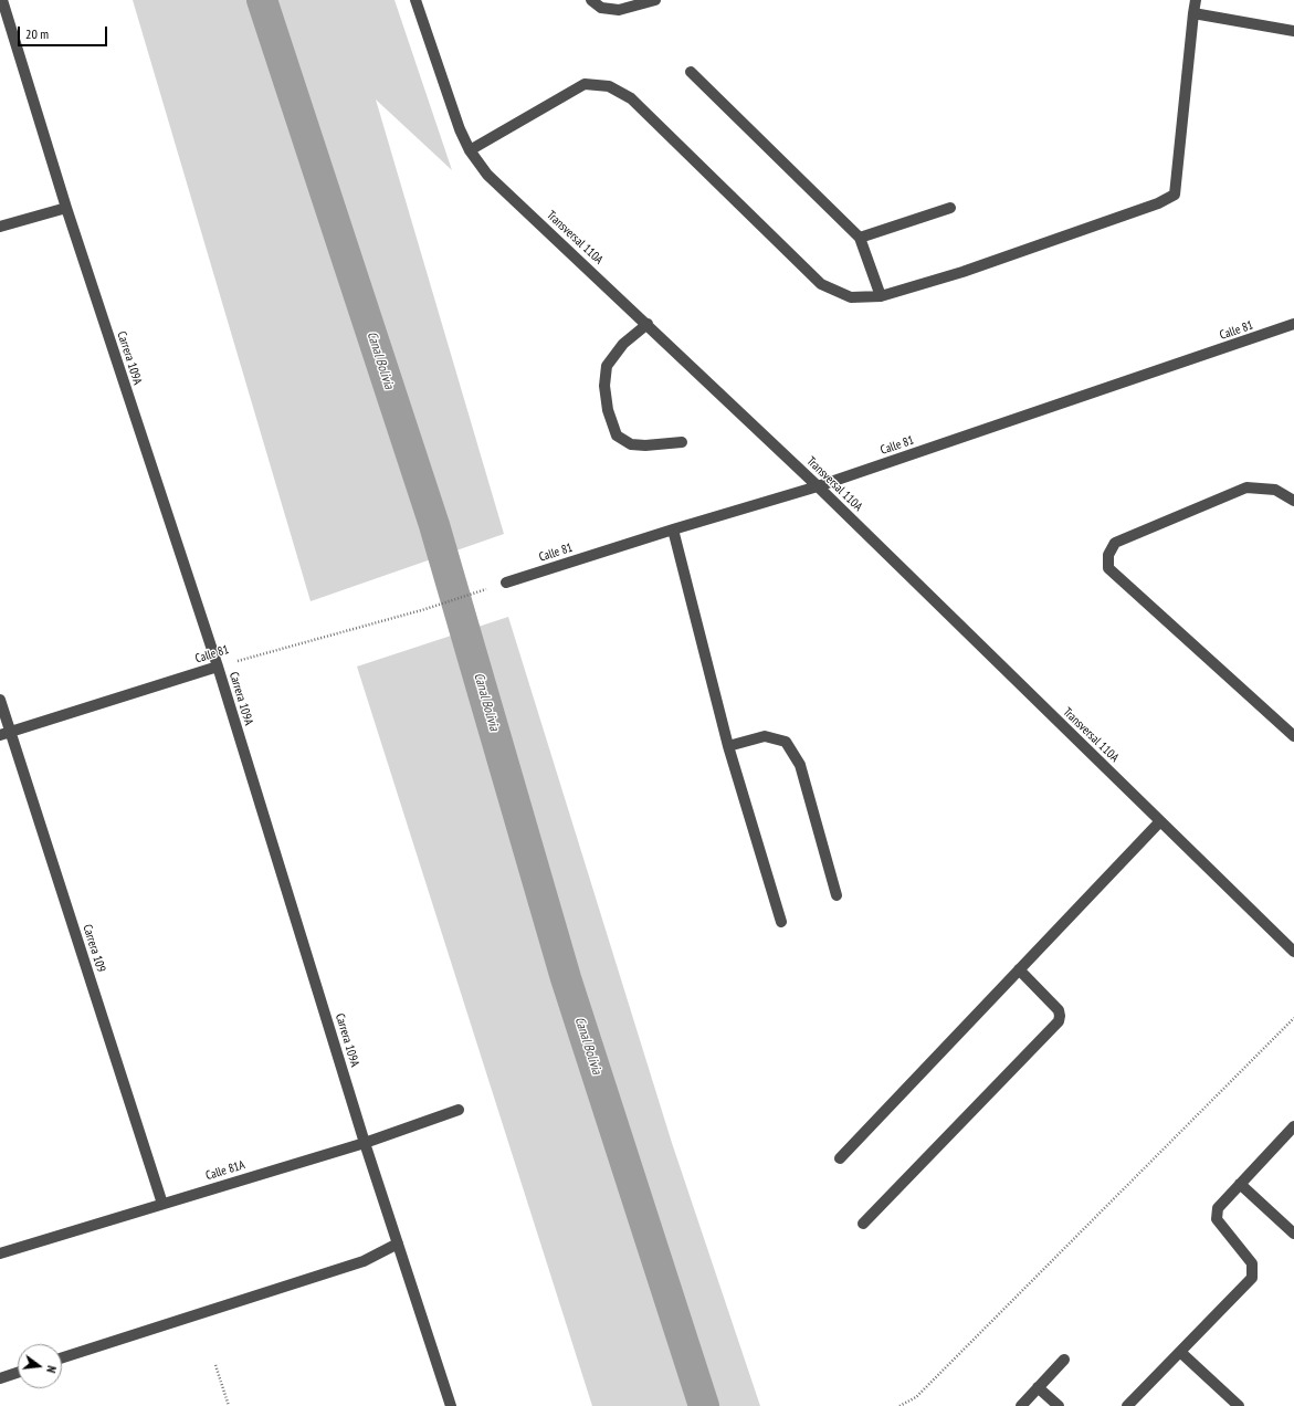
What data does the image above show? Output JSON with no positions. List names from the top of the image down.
{
  "streets": {
    "street": [
      "Transversal 110A",
      "Calle 81",
      "Carrera 109A",
      "Carrera 109",
      "Calle 81A"
    ]
  },
  "crossings": [
    ["Transversal 110A", "Calle 81"],
    ["Calle 81", "Carrera 109A"],
    ["Calle 81", "Carrera 109"],
    ["Carrera 109A", "Calle 81A"],
    ["Carrera 109", "Calle 81A"]
  ],
  "water": ["Canal Bolivia"],
  "scale_bar": "20 m",
  "north": "right"
}
